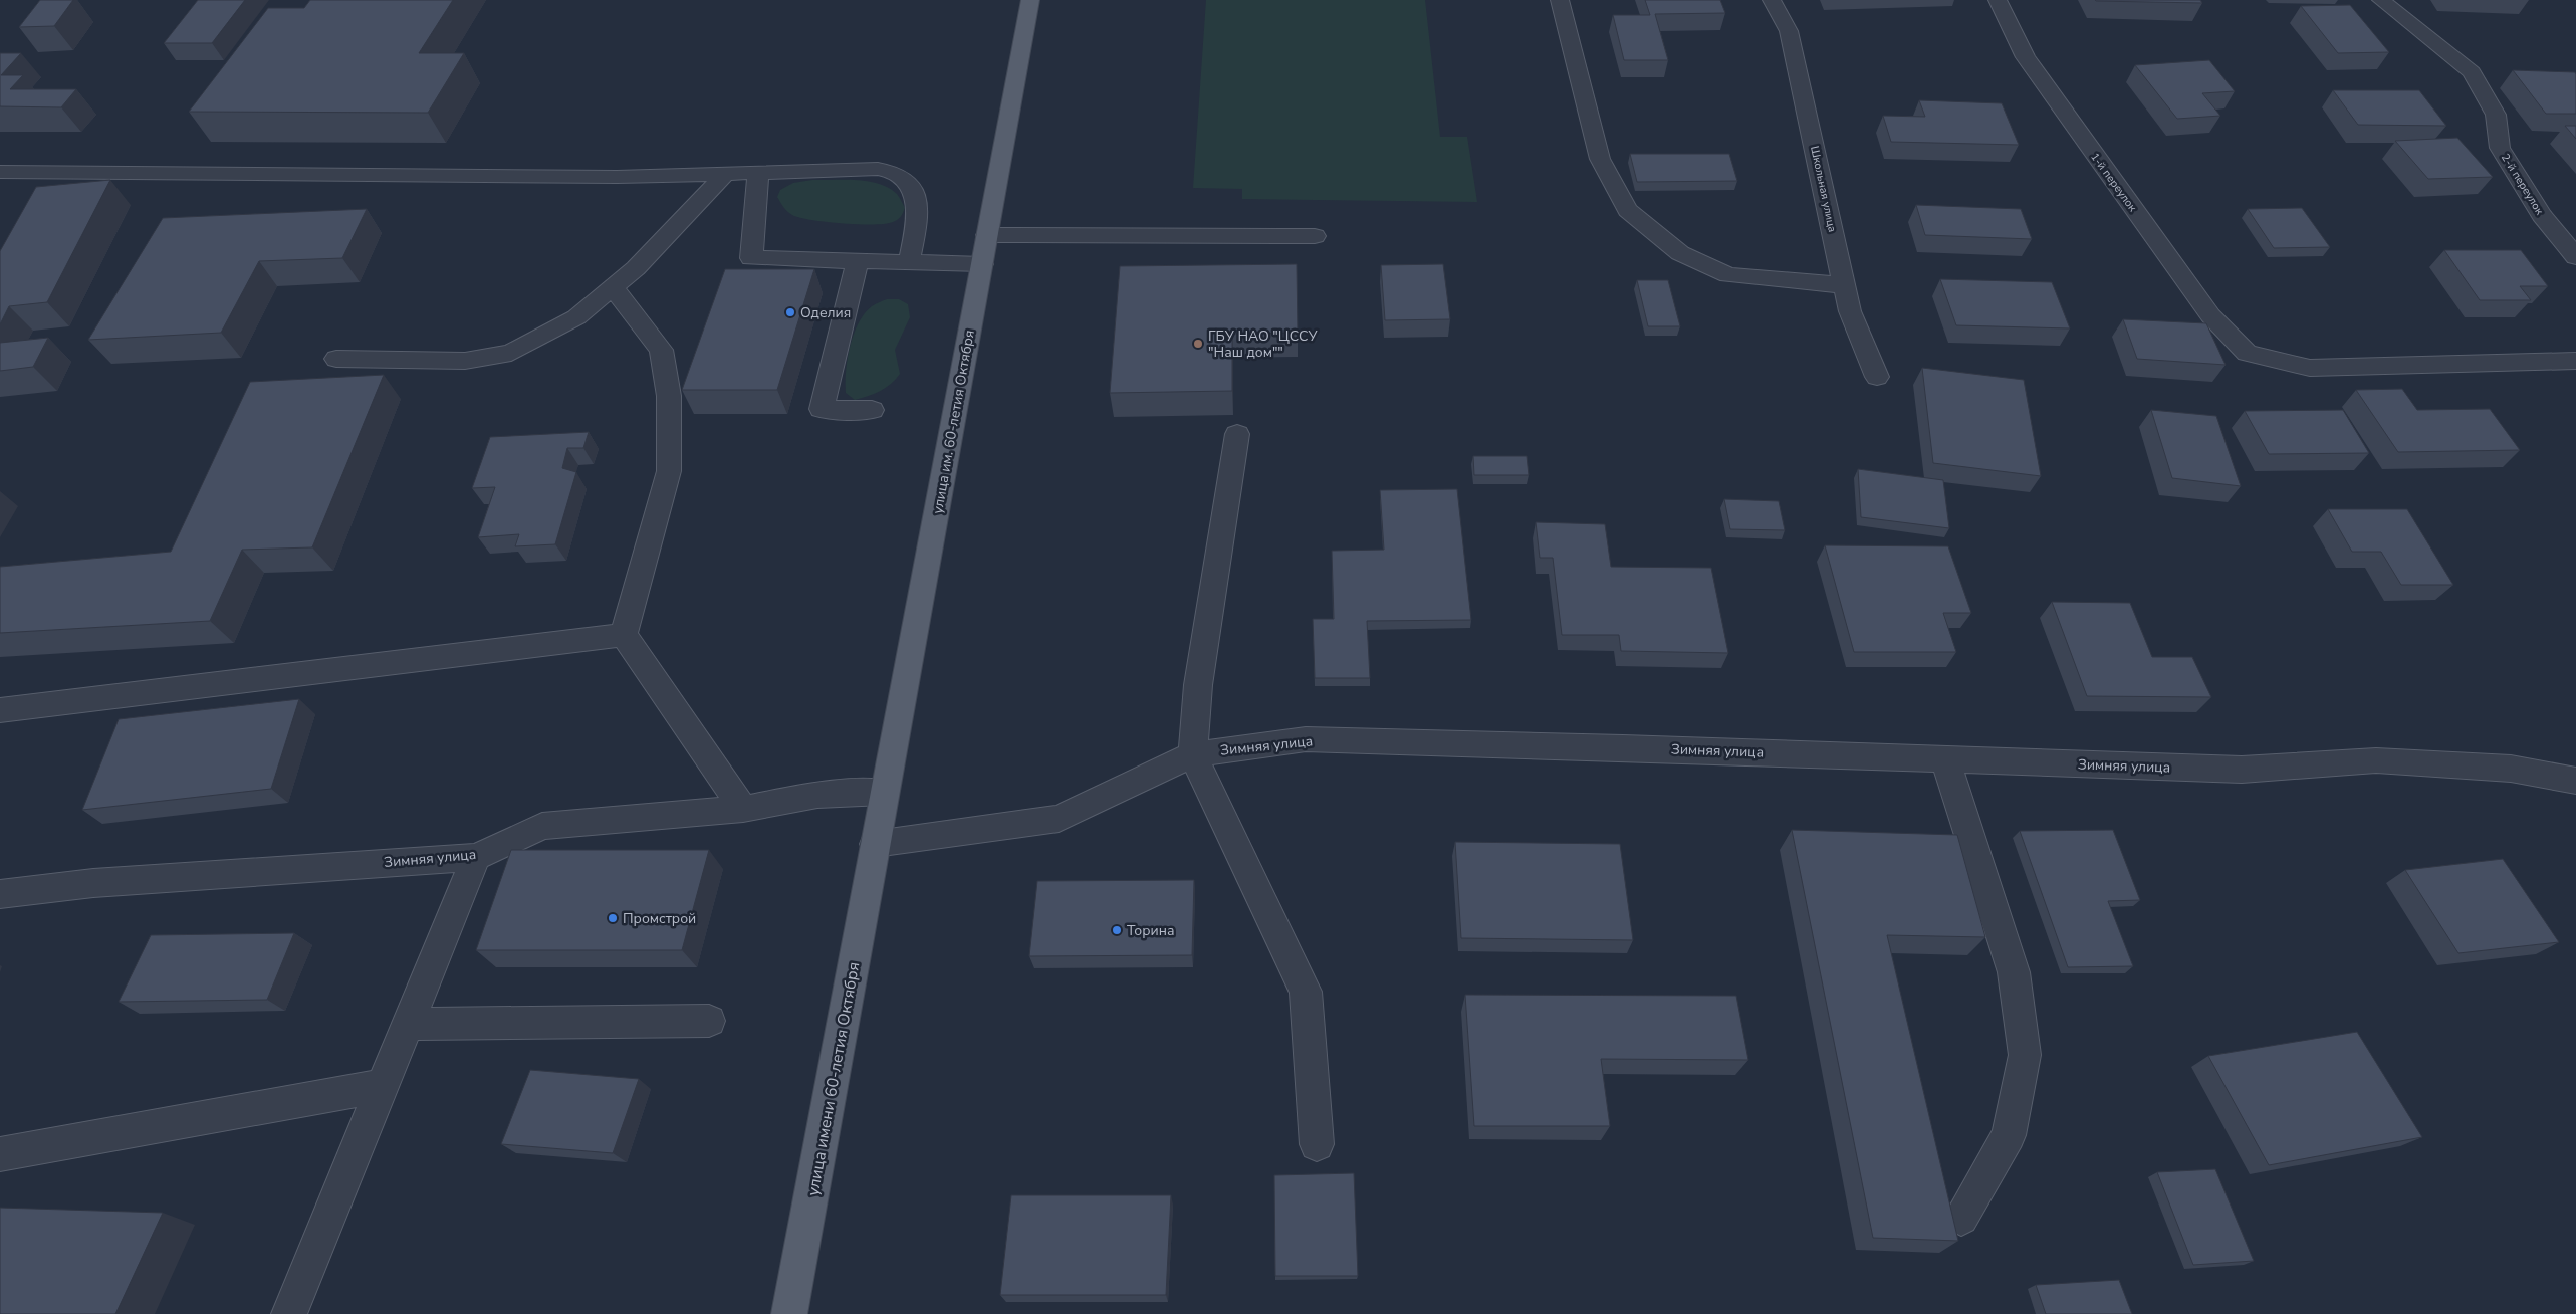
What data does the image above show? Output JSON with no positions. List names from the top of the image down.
{
  "streets": {
    "main road": ["улица им. 60-летия Октября", "улица имени 60-летия Октября"],
    "street": [
      "1-й переулок",
      "2-й переулок",
      "Школьная улица",
      "Зимняя улица"
    ]
  },
  "crossings": [
    ["улица им. 60-летия Октября", "Зимняя улица"],
    ["улица им. 60-летия Октября", "улица имени 60-летия Октября"],
    ["Зимняя улица", "улица имени 60-летия Октября"]
  ],
  "places": [
    "Оделия",
    "ГБУ НАО \"ЦССУ \"Наш дом\"\"",
    "Промстрой",
    "Торина"
  ]
}
